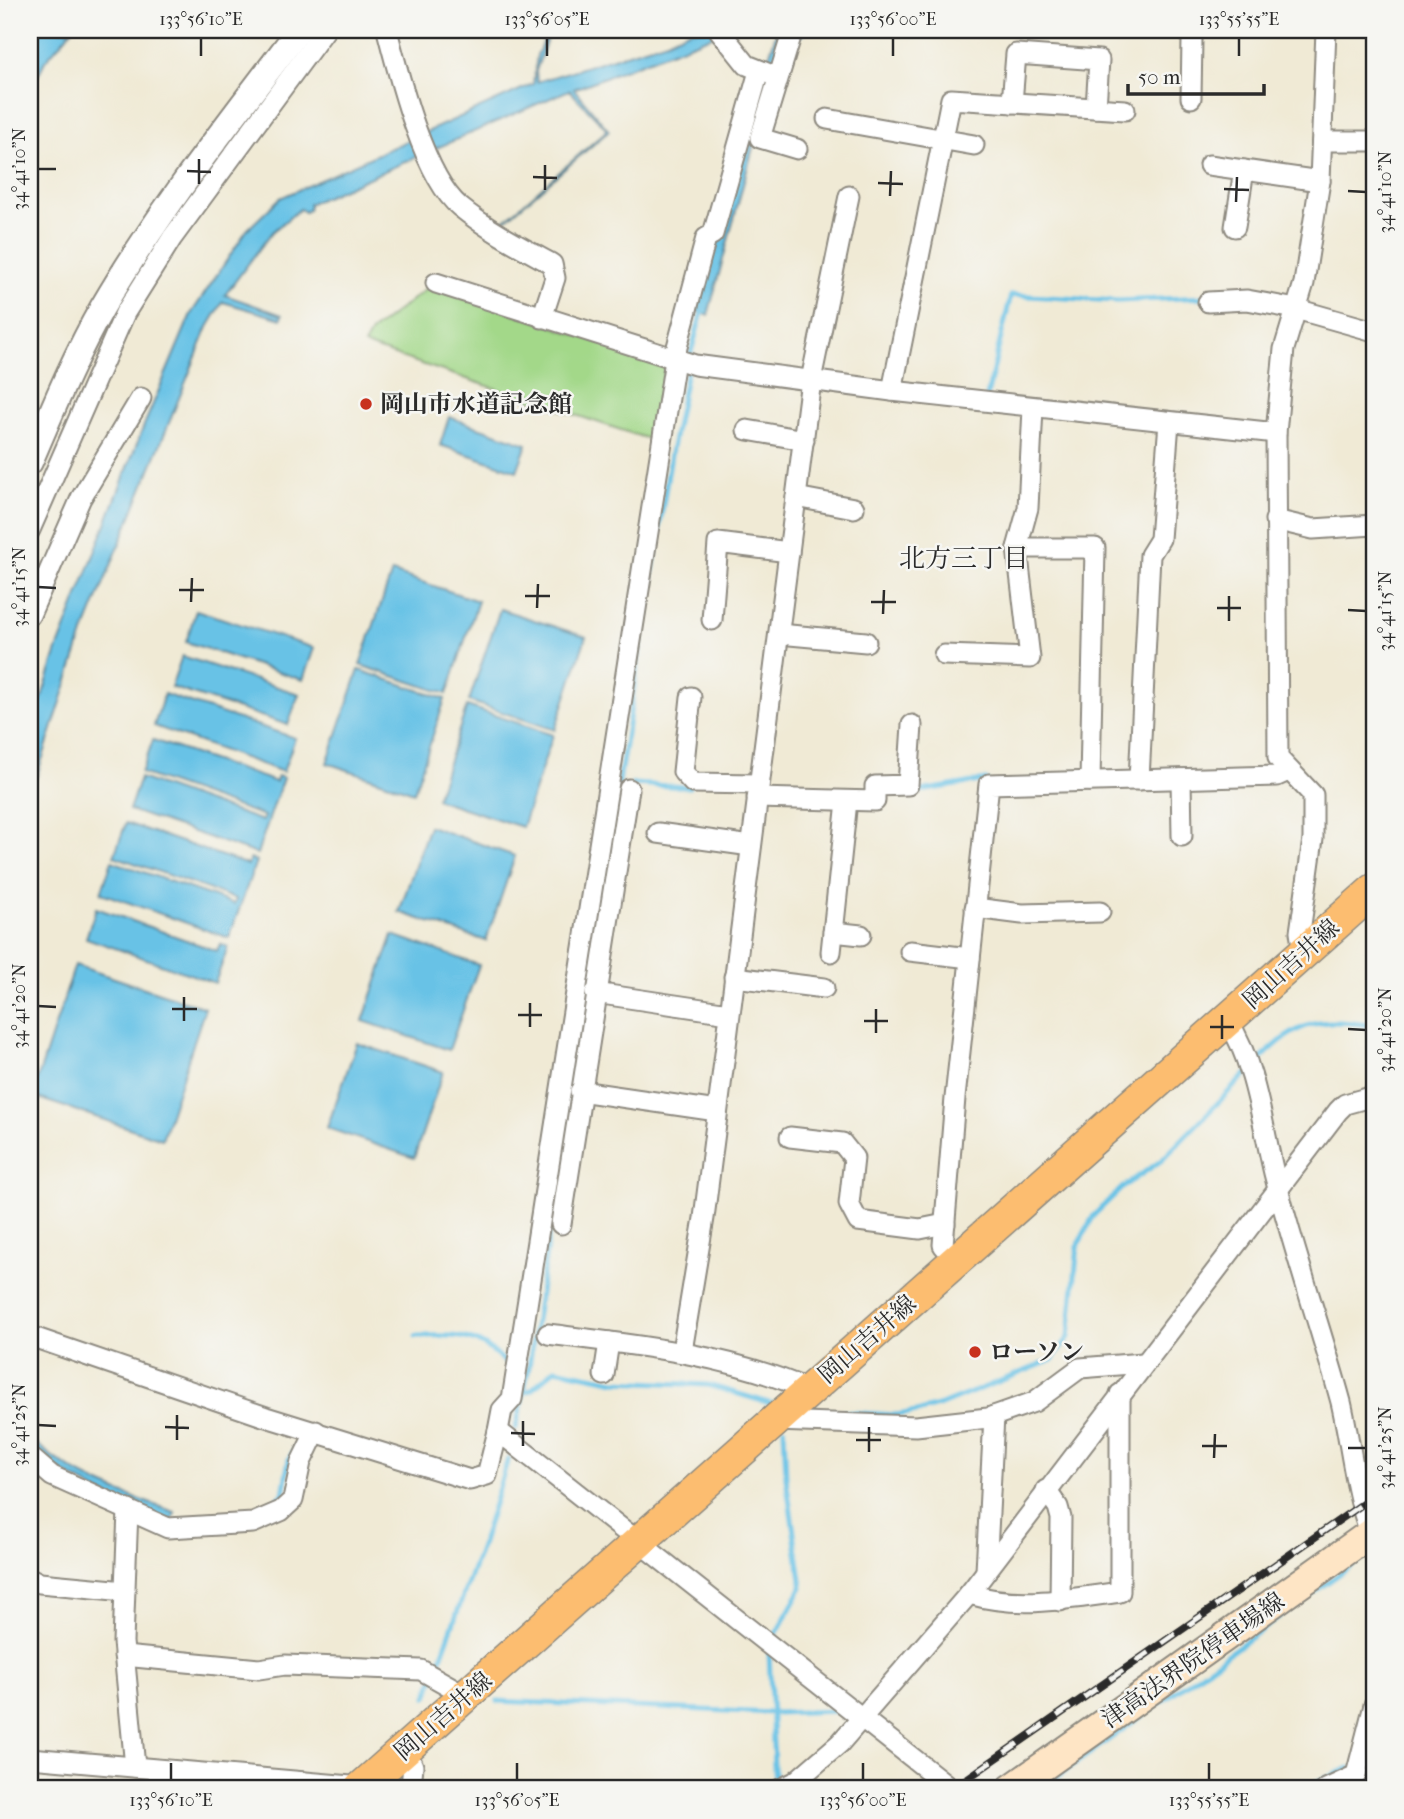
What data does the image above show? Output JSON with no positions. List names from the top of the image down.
{
  "streets": {
    "main road": ["岡山吉井線", "津高法界院停車場線"]
  },
  "districts": ["北方三丁目"],
  "places": ["岡山市水道記念館", "ローソン"],
  "scale_bar": "50 m",
  "coordinates": [
    "133°56'10\"E",
    "133°56'05\"E",
    "133°56'00\"E",
    "133°55'55\"E",
    "34°41'10\"N",
    "34°41'15\"N",
    "34°41'20\"N",
    "34°41'25\"N"
  ]
}
